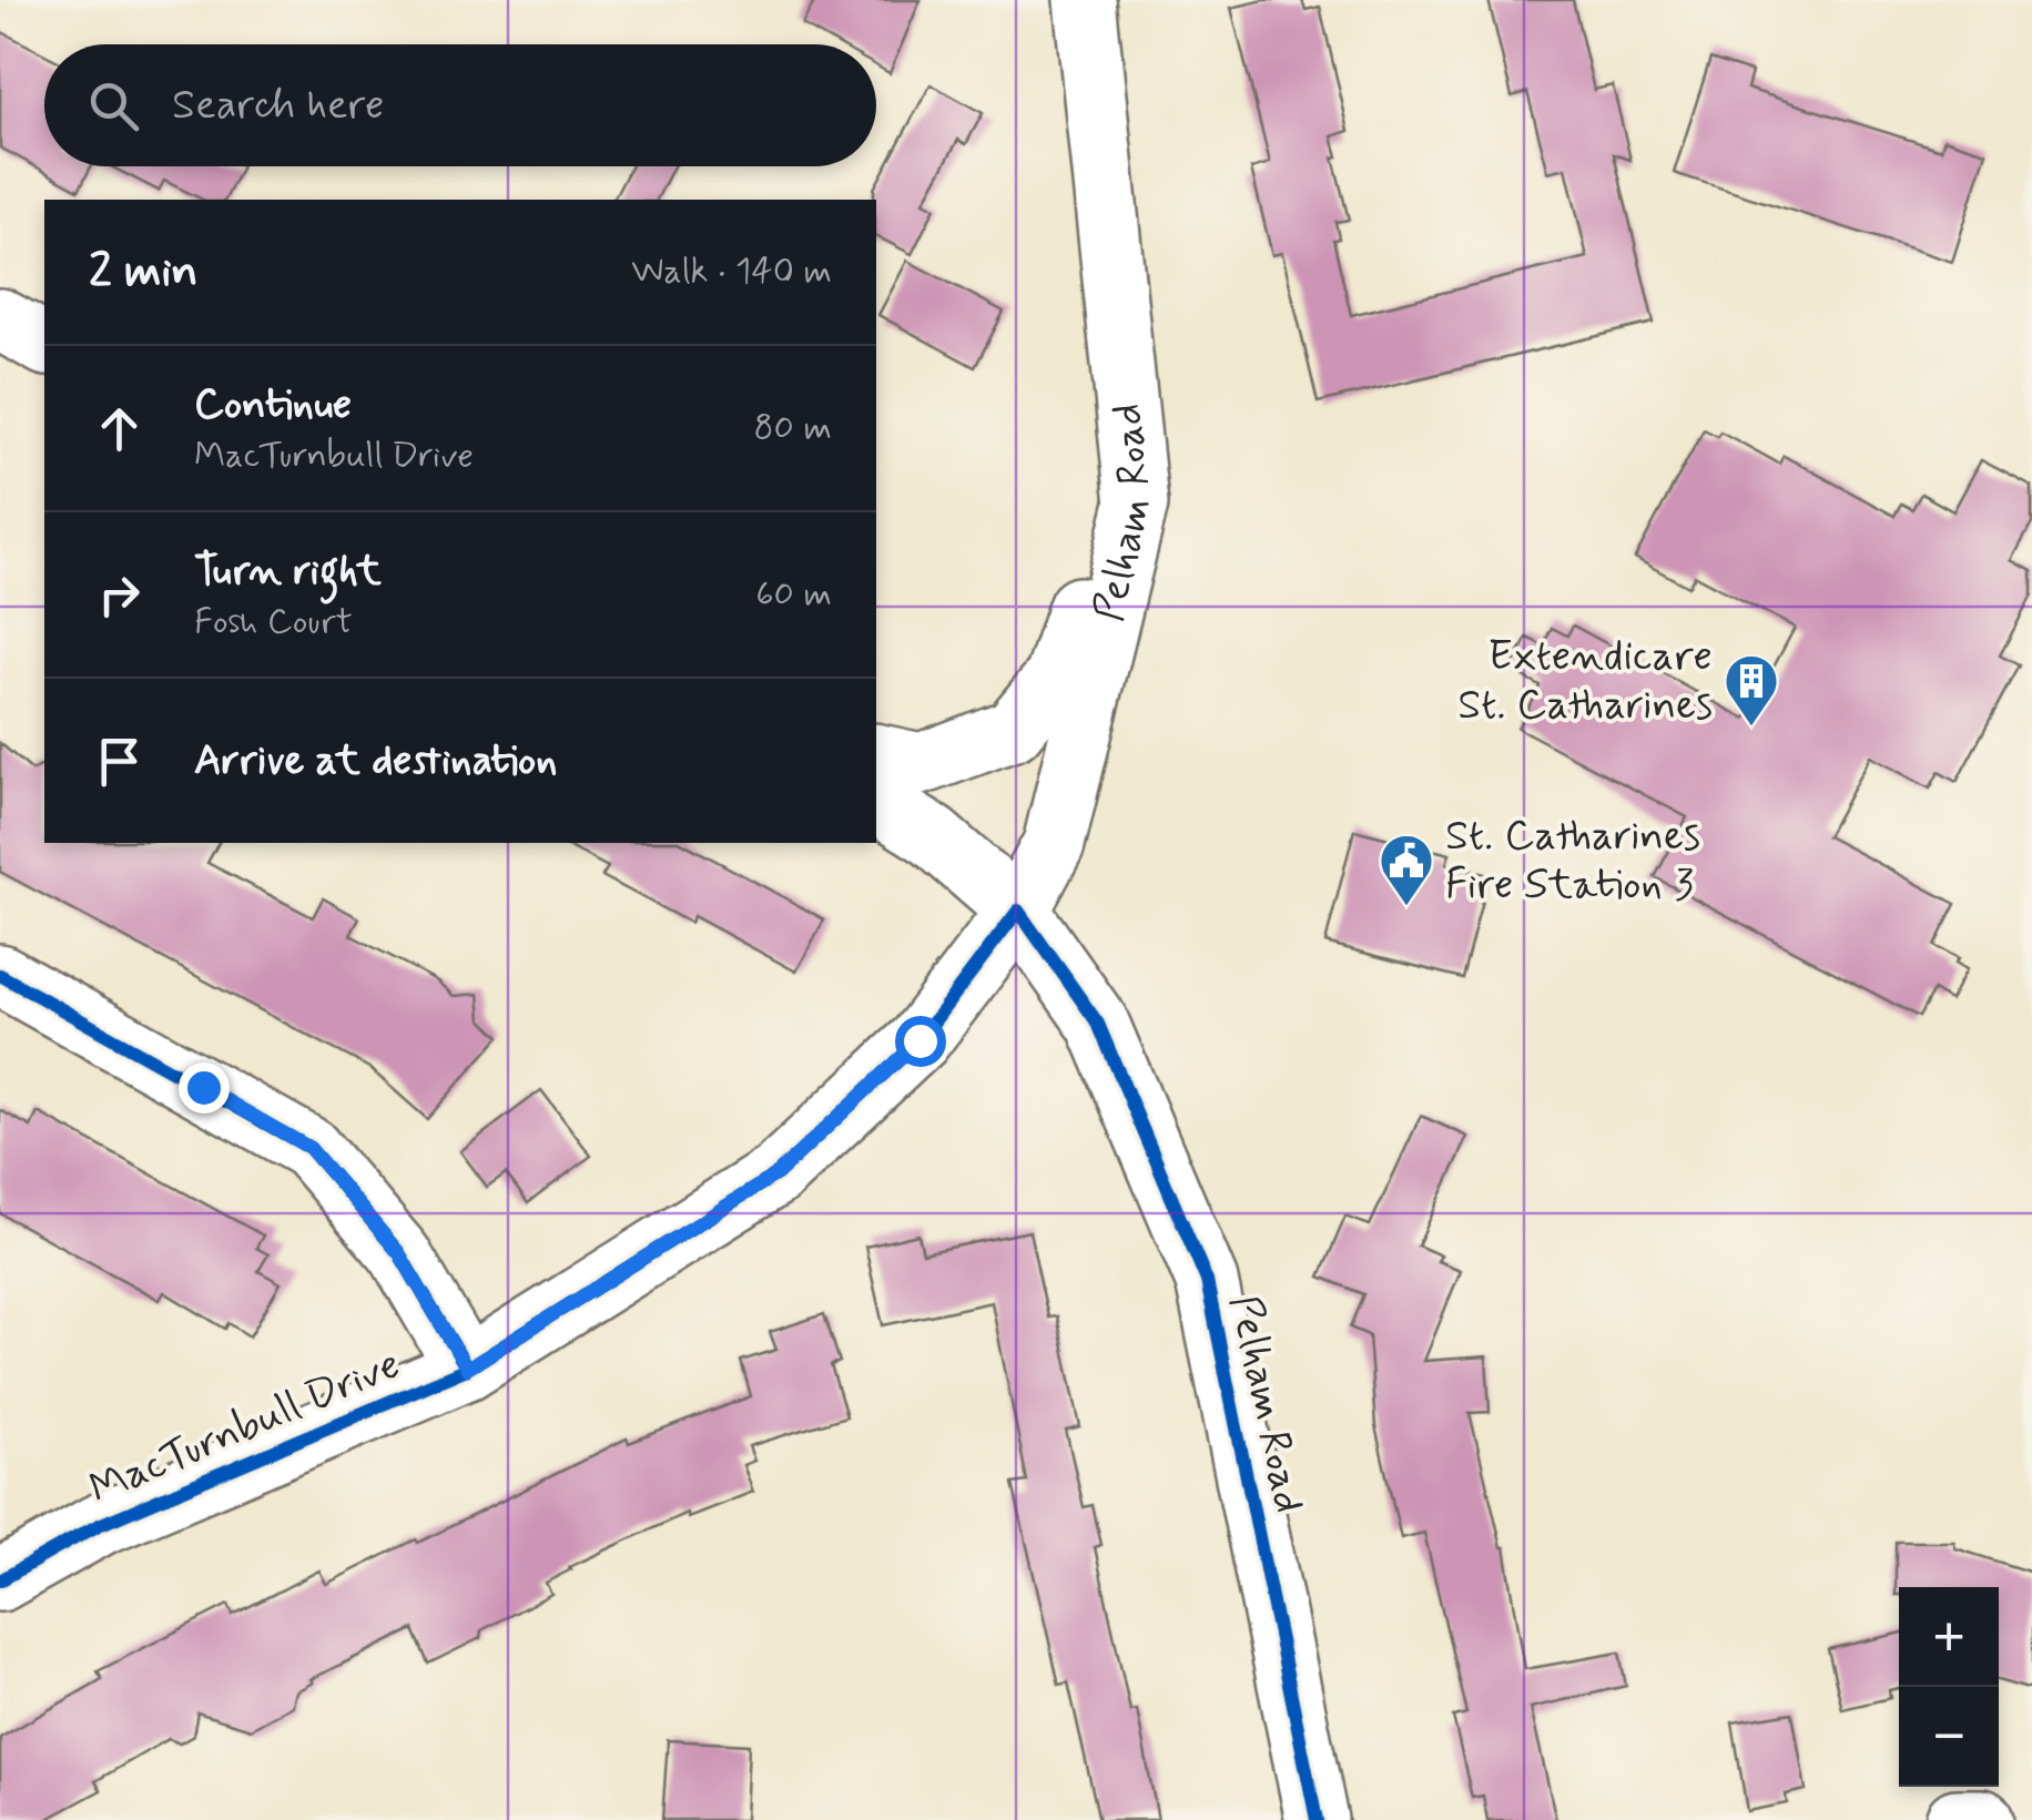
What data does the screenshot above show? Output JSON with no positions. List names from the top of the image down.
{
  "streets": {
    "main road": ["Pelham Road", "MacTurnbull Drive"]
  },
  "crossings": [
    ["Pelham Road", "MacTurnbull Drive"]
  ],
  "places": {
    "building": ["Extendicare St. Catharines"],
    "public building": ["St. Catharines Fire Station 3"]
  },
  "page": {
    "search": "Search here",
    "heading": ["2 min", "Walk · 140 m"],
    "list": [
      ["Continue", "MacTurnbull Drive", "80 m"],
      ["Turn right", "Fosh Court", "60 m"],
      "Arrive at destination"
    ],
    "map_buttons": ["+", "−"]
  }
}
